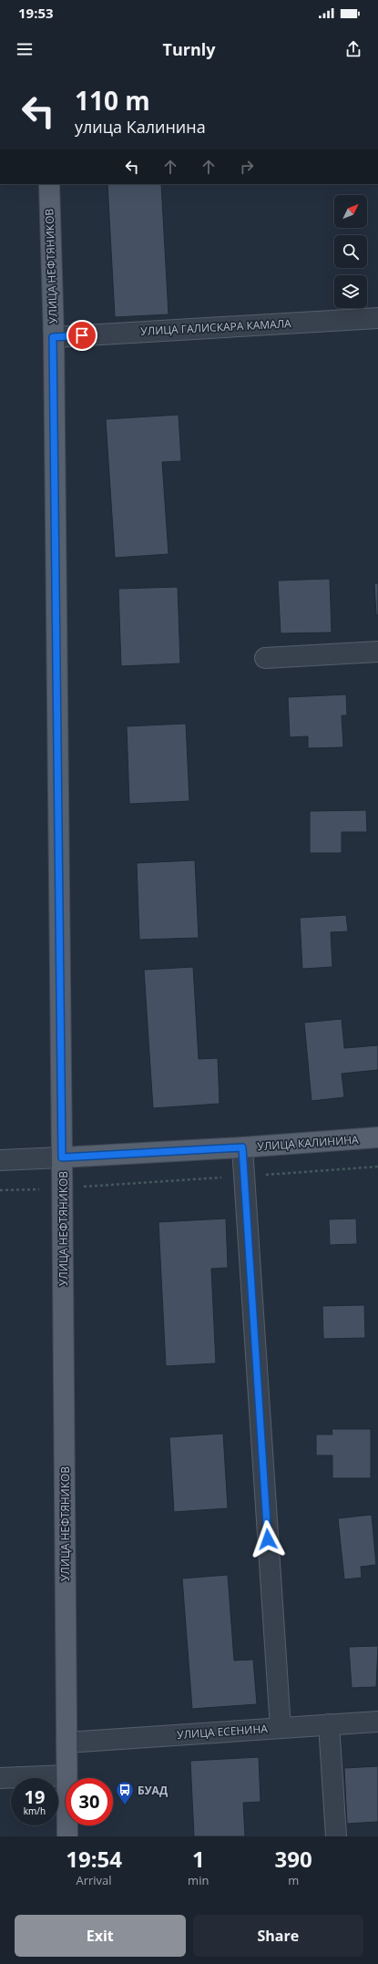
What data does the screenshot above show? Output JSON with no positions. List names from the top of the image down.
{
  "streets": {
    "main road": ["УЛИЦА НЕФТЯНИКОВ", "УЛИЦА КАЛИНИНА"],
    "street": ["УЛИЦА ГАЛИСКАРА КАМАЛА", "УЛИЦА ЕСЕНИНА"]
  },
  "crossings": [
    ["УЛИЦА НЕФТЯНИКОВ", "УЛИЦА ГАЛИСКАРА КАМАЛА"],
    ["УЛИЦА НЕФТЯНИКОВ", "УЛИЦА КАЛИНИНА"],
    ["УЛИЦА НЕФТЯНИКОВ", "УЛИЦА ЕСЕНИНА"]
  ],
  "places": {
    "bus stop": ["БУАД"]
  },
  "north": "top right",
  "page": {
    "status": "19:53",
    "header": "Turnly",
    "turn": ["110 m", "улица Калинина"],
    "speed": "19 km/h",
    "limit": "30",
    "eta": [
      "19:54",
      "Arrival",
      "1",
      "min",
      "390",
      "m"
    ],
    "buttons": ["Exit", "Share"]
  }
}
